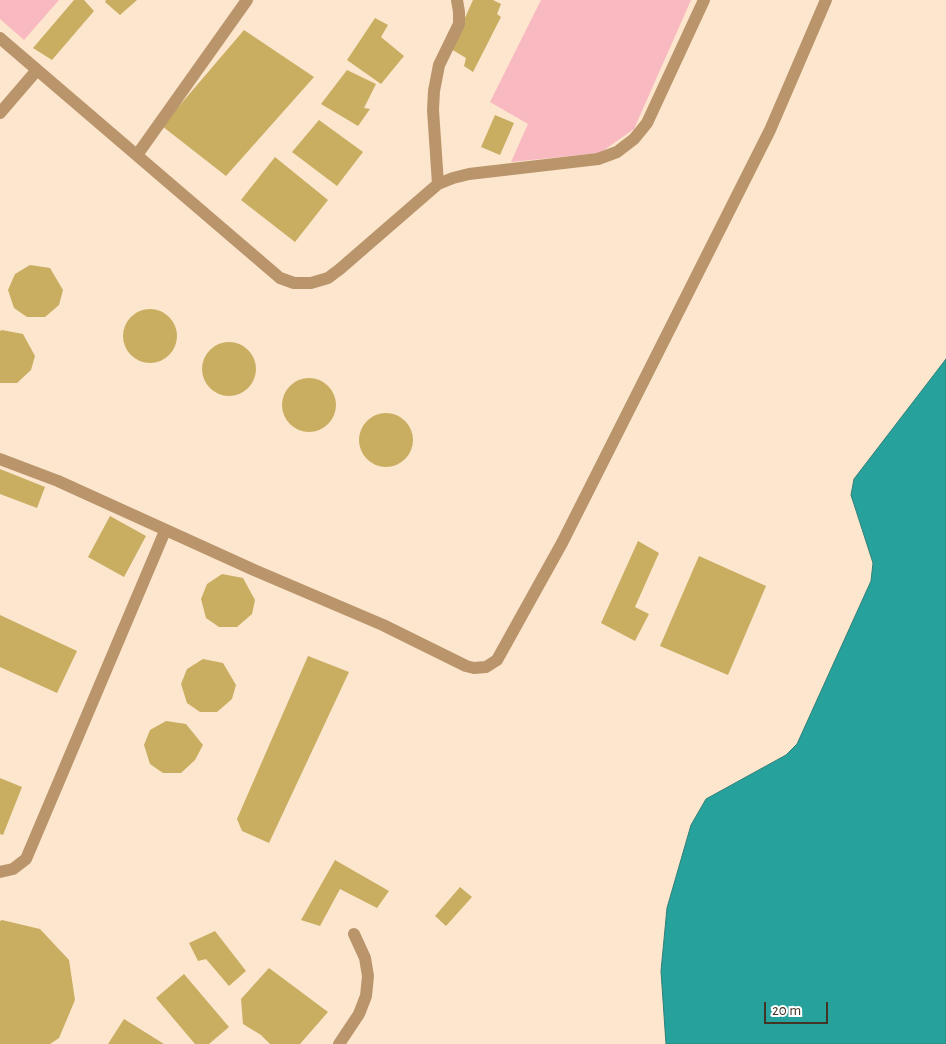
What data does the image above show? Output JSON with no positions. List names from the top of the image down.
{
  "scale_bar": "20 m"
}
